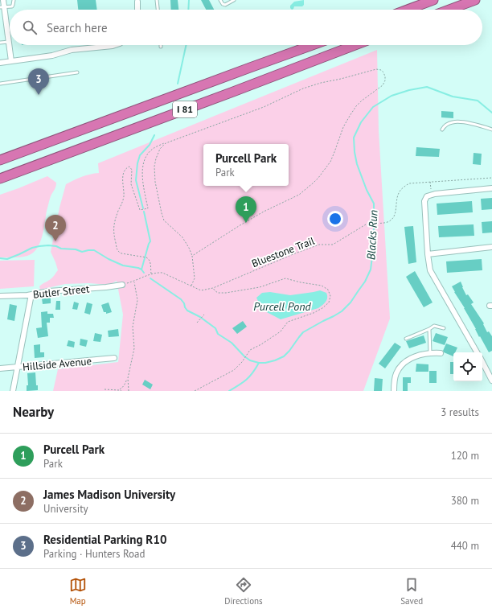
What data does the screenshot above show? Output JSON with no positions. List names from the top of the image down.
{
  "streets": {
    "highway": ["I 81"],
    "street": ["Butler Street", "Hillside Avenue"],
    "path": ["Bluestone Trail"]
  },
  "crossings": [
    ["Bluestone Trail", "Butler Street"]
  ],
  "water": ["Blacks Run", "Purcell Pond"],
  "page": {
    "search": "Search here",
    "pins": ["3", "1", "2"],
    "popup": ["Purcell Park", "Park"],
    "heading": ["Nearby", "3 results"],
    "list": [
      {
        "mark": "1",
        "name": "Purcell Park",
        "note": "Park",
        "value": "120 m"
      },
      {
        "mark": "2",
        "name": "James Madison University",
        "note": "University",
        "value": "380 m"
      },
      {
        "mark": "3",
        "name": "Residential Parking R10",
        "note": "Parking · Hunters Road",
        "value": "440 m"
      }
    ],
    "nav": ["Map", "Directions", "Saved"]
  }
}
